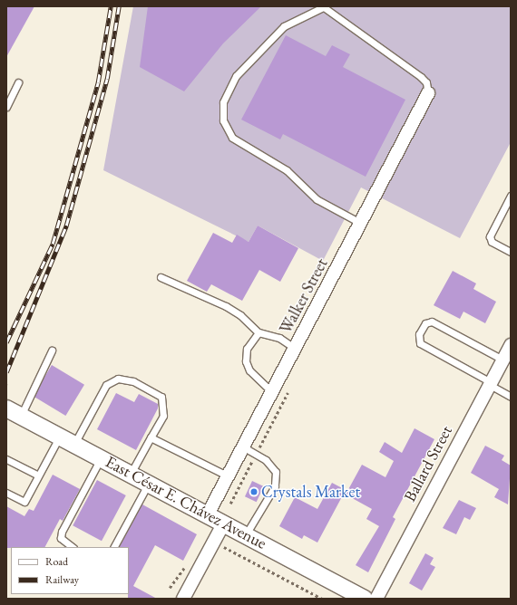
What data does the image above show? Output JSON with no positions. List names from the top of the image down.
{
  "streets": {
    "street": ["Walker Street", "Ballard Street", "East César E. Chávez Avenue"]
  },
  "crossings": [
    ["Walker Street", "East César E. Chávez Avenue"]
  ],
  "places": ["Crystals Market"],
  "legend": ["Road", "Railway"]
}
